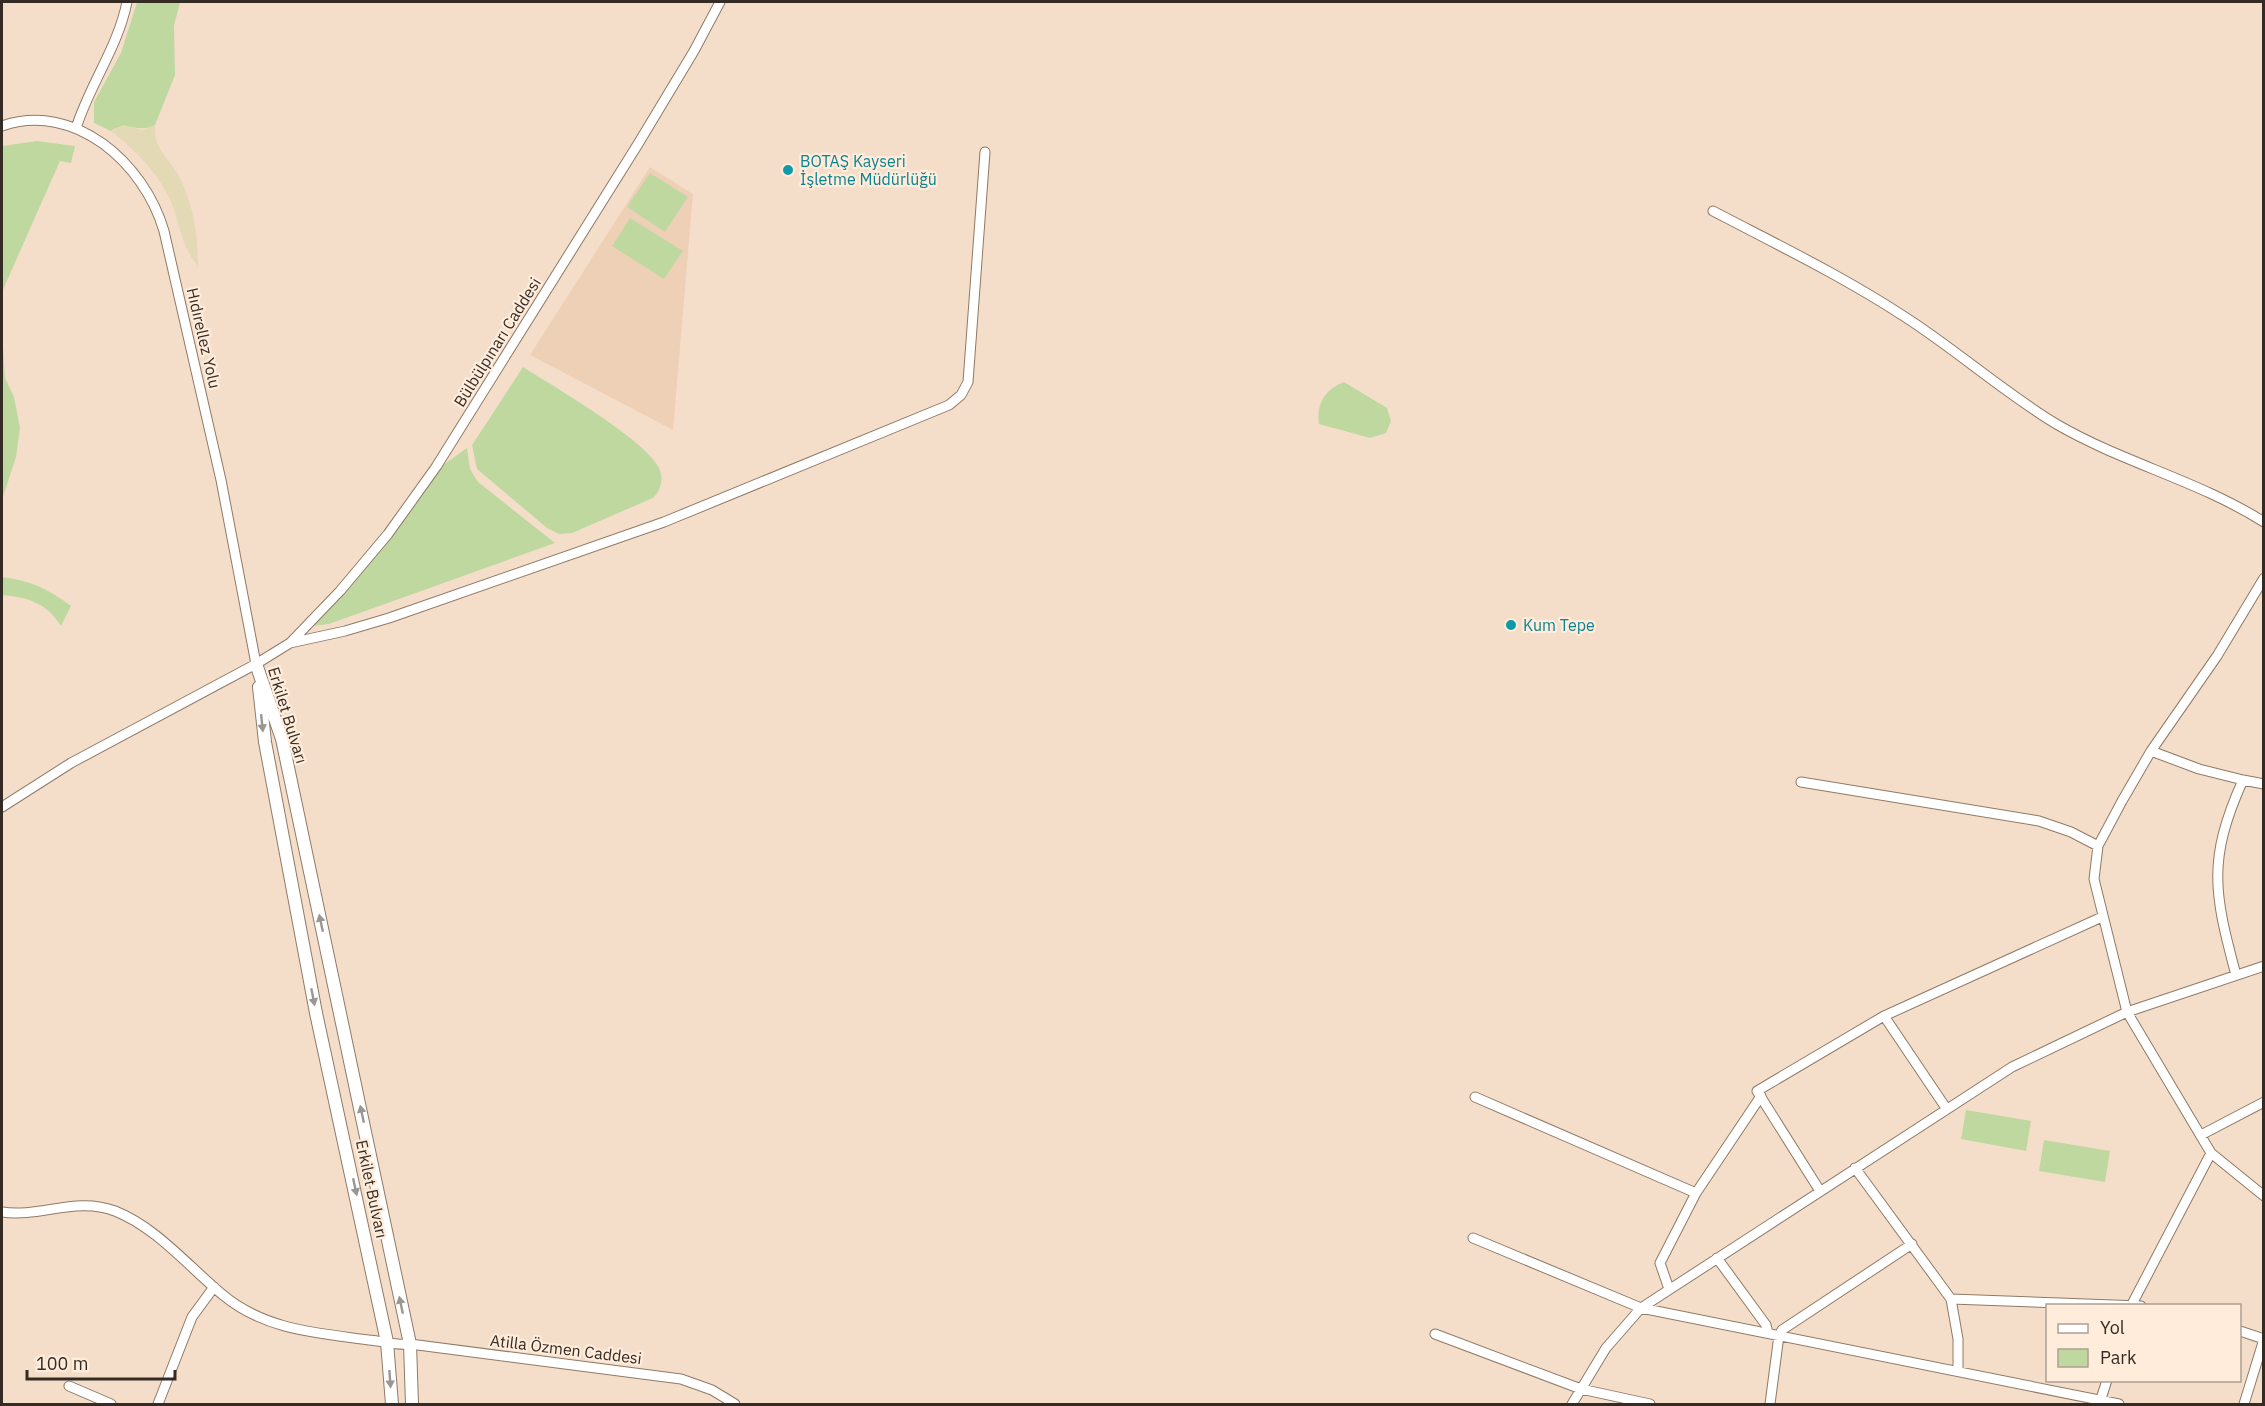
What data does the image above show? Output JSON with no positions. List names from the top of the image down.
{
  "streets": {
    "main road": ["Erkilet Bulvarı"],
    "street": ["Hıdırellez Yolu", "Bülbülpınarı Caddesi", "Atilla Özmen Caddesi"]
  },
  "crossings": [
    ["Hıdırellez Yolu", "Bülbülpınarı Caddesi"],
    ["Hıdırellez Yolu", "Erkilet Bulvarı"],
    ["Bülbülpınarı Caddesi", "Erkilet Bulvarı"],
    ["Erkilet Bulvarı", "Atilla Özmen Caddesi"]
  ],
  "places": ["BOTAŞ Kayseri İşletme Müdürlüğü", "Kum Tepe"],
  "legend": ["Yol", "Park"],
  "scale_bar": "100 m"
}
